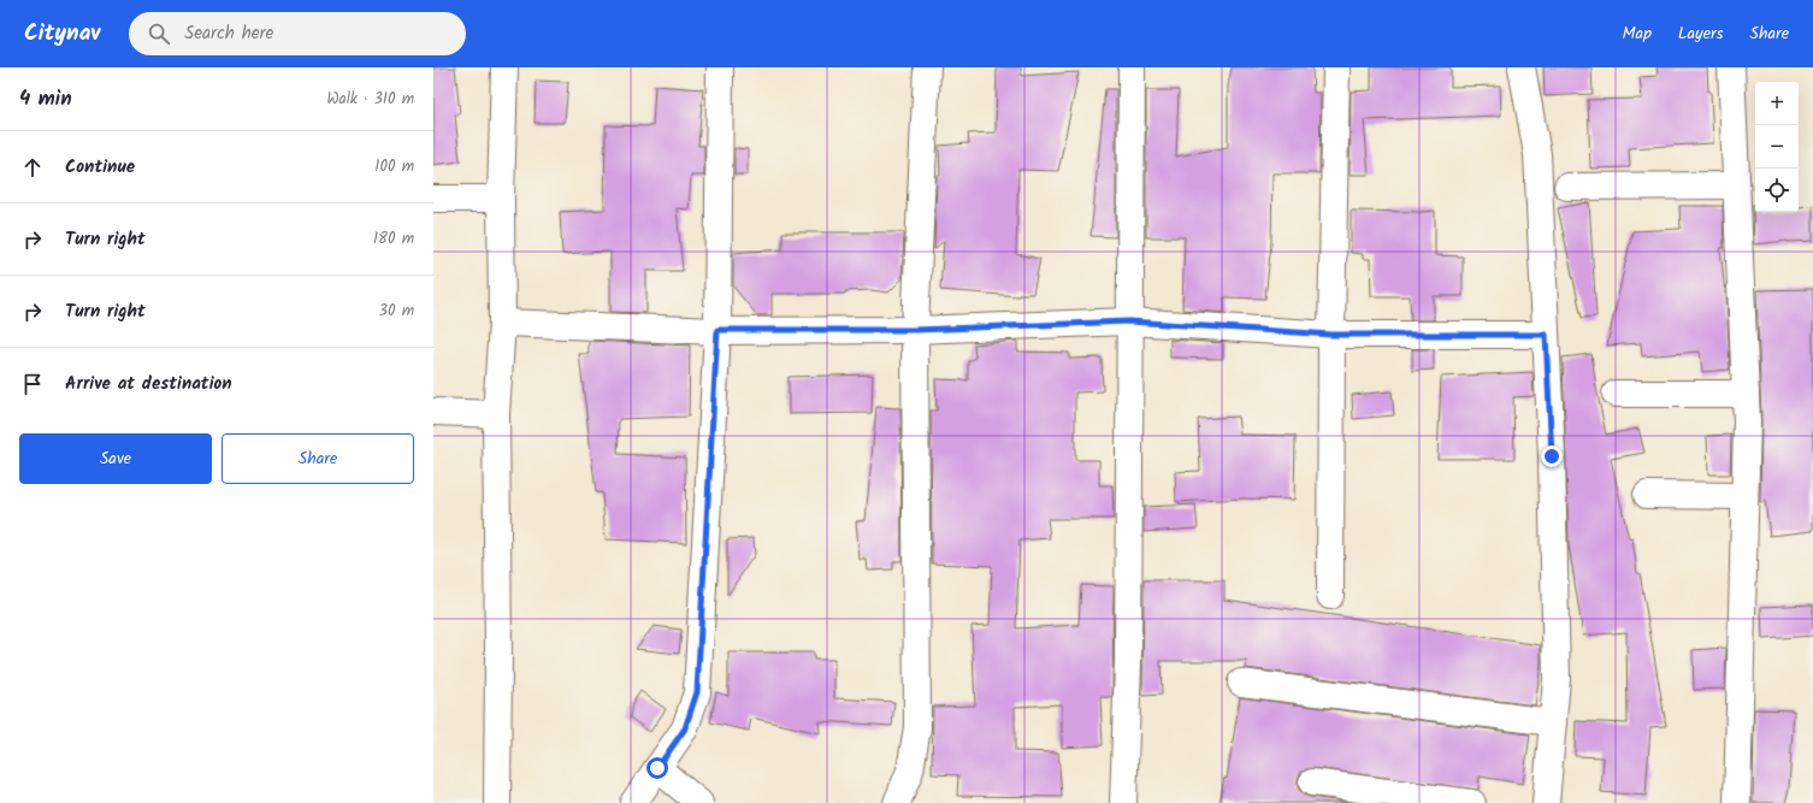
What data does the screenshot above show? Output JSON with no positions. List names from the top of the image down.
{
  "page": {
    "header": "Citynav",
    "search": "Search here",
    "nav": ["Map", "Layers", "Share"],
    "heading": ["4 min", "Walk · 310 m"],
    "map_buttons": ["+", "−"],
    "list": [
      ["Continue", "100 m"],
      ["Turn right", "180 m"],
      ["Turn right", "30 m"],
      "Arrive at destination"
    ],
    "buttons": ["Save", "Share"]
  }
}
